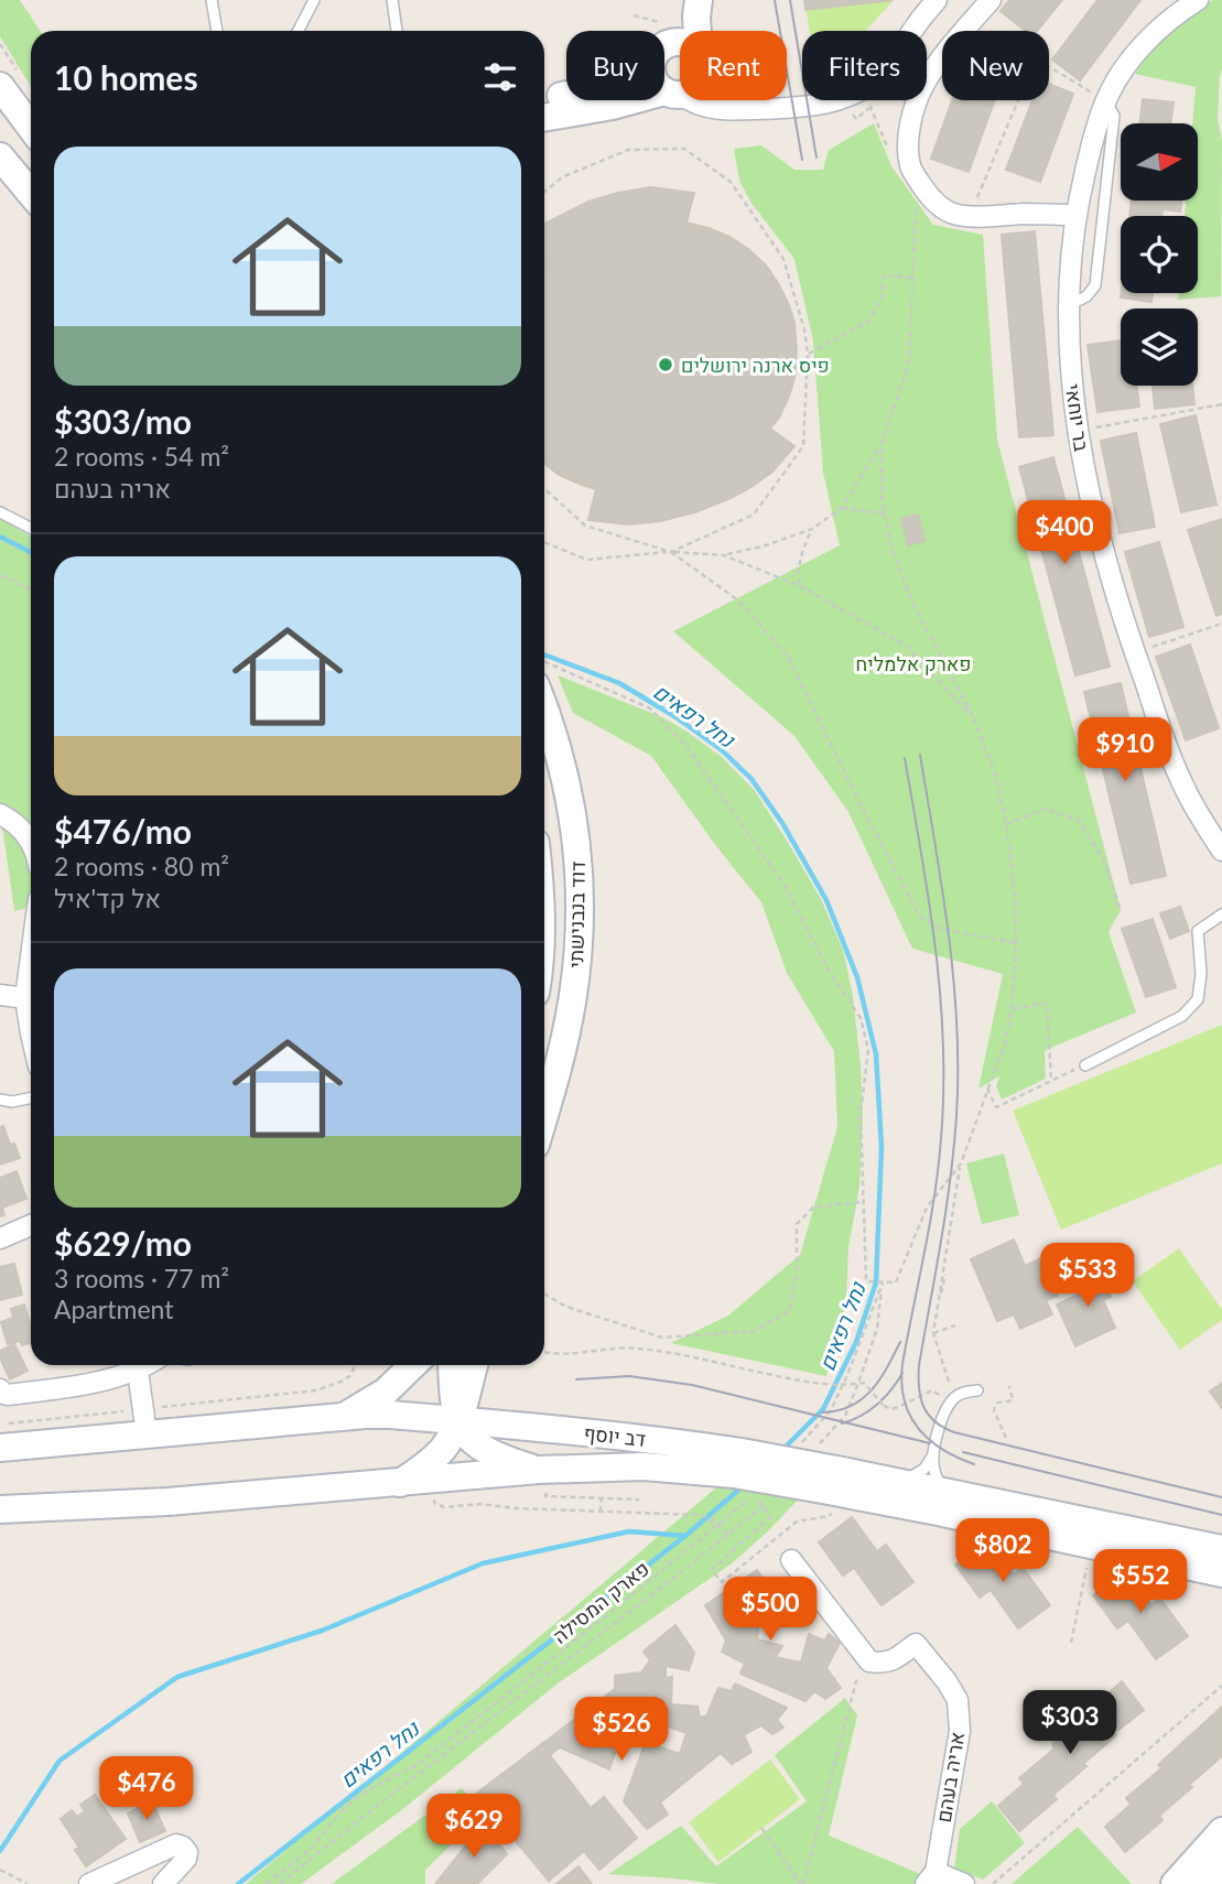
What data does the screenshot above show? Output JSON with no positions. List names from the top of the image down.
{
  "streets": {
    "main road": ["דוד בנבנישתי", "דב יוסף"],
    "street": ["בר יוחאי", "אריה בעהם"],
    "path": ["פארק המסילה"]
  },
  "water": ["נחל רפאים"],
  "parks": ["פארק אלמליח"],
  "places": ["פיס ארנה ירושלים"],
  "north": "right",
  "page": {
    "chip": [
      "Buy",
      "Rent",
      "Filters",
      "New"
    ],
    "heading": "10 homes",
    "list": [
      {
        "name": "$303/mo",
        "note": "2 rooms · 54 m² · אריה בעהם"
      },
      {
        "name": "$476/mo",
        "note": "2 rooms · 80 m² · אל קד'איל"
      },
      {
        "name": "$629/mo",
        "note": "3 rooms · 77 m² · Apartment"
      }
    ],
    "price": [
      "$400",
      "$910",
      "$533",
      "$802",
      "$552",
      "$500",
      "$303",
      "$526",
      "$476",
      "$629"
    ]
  }
}
